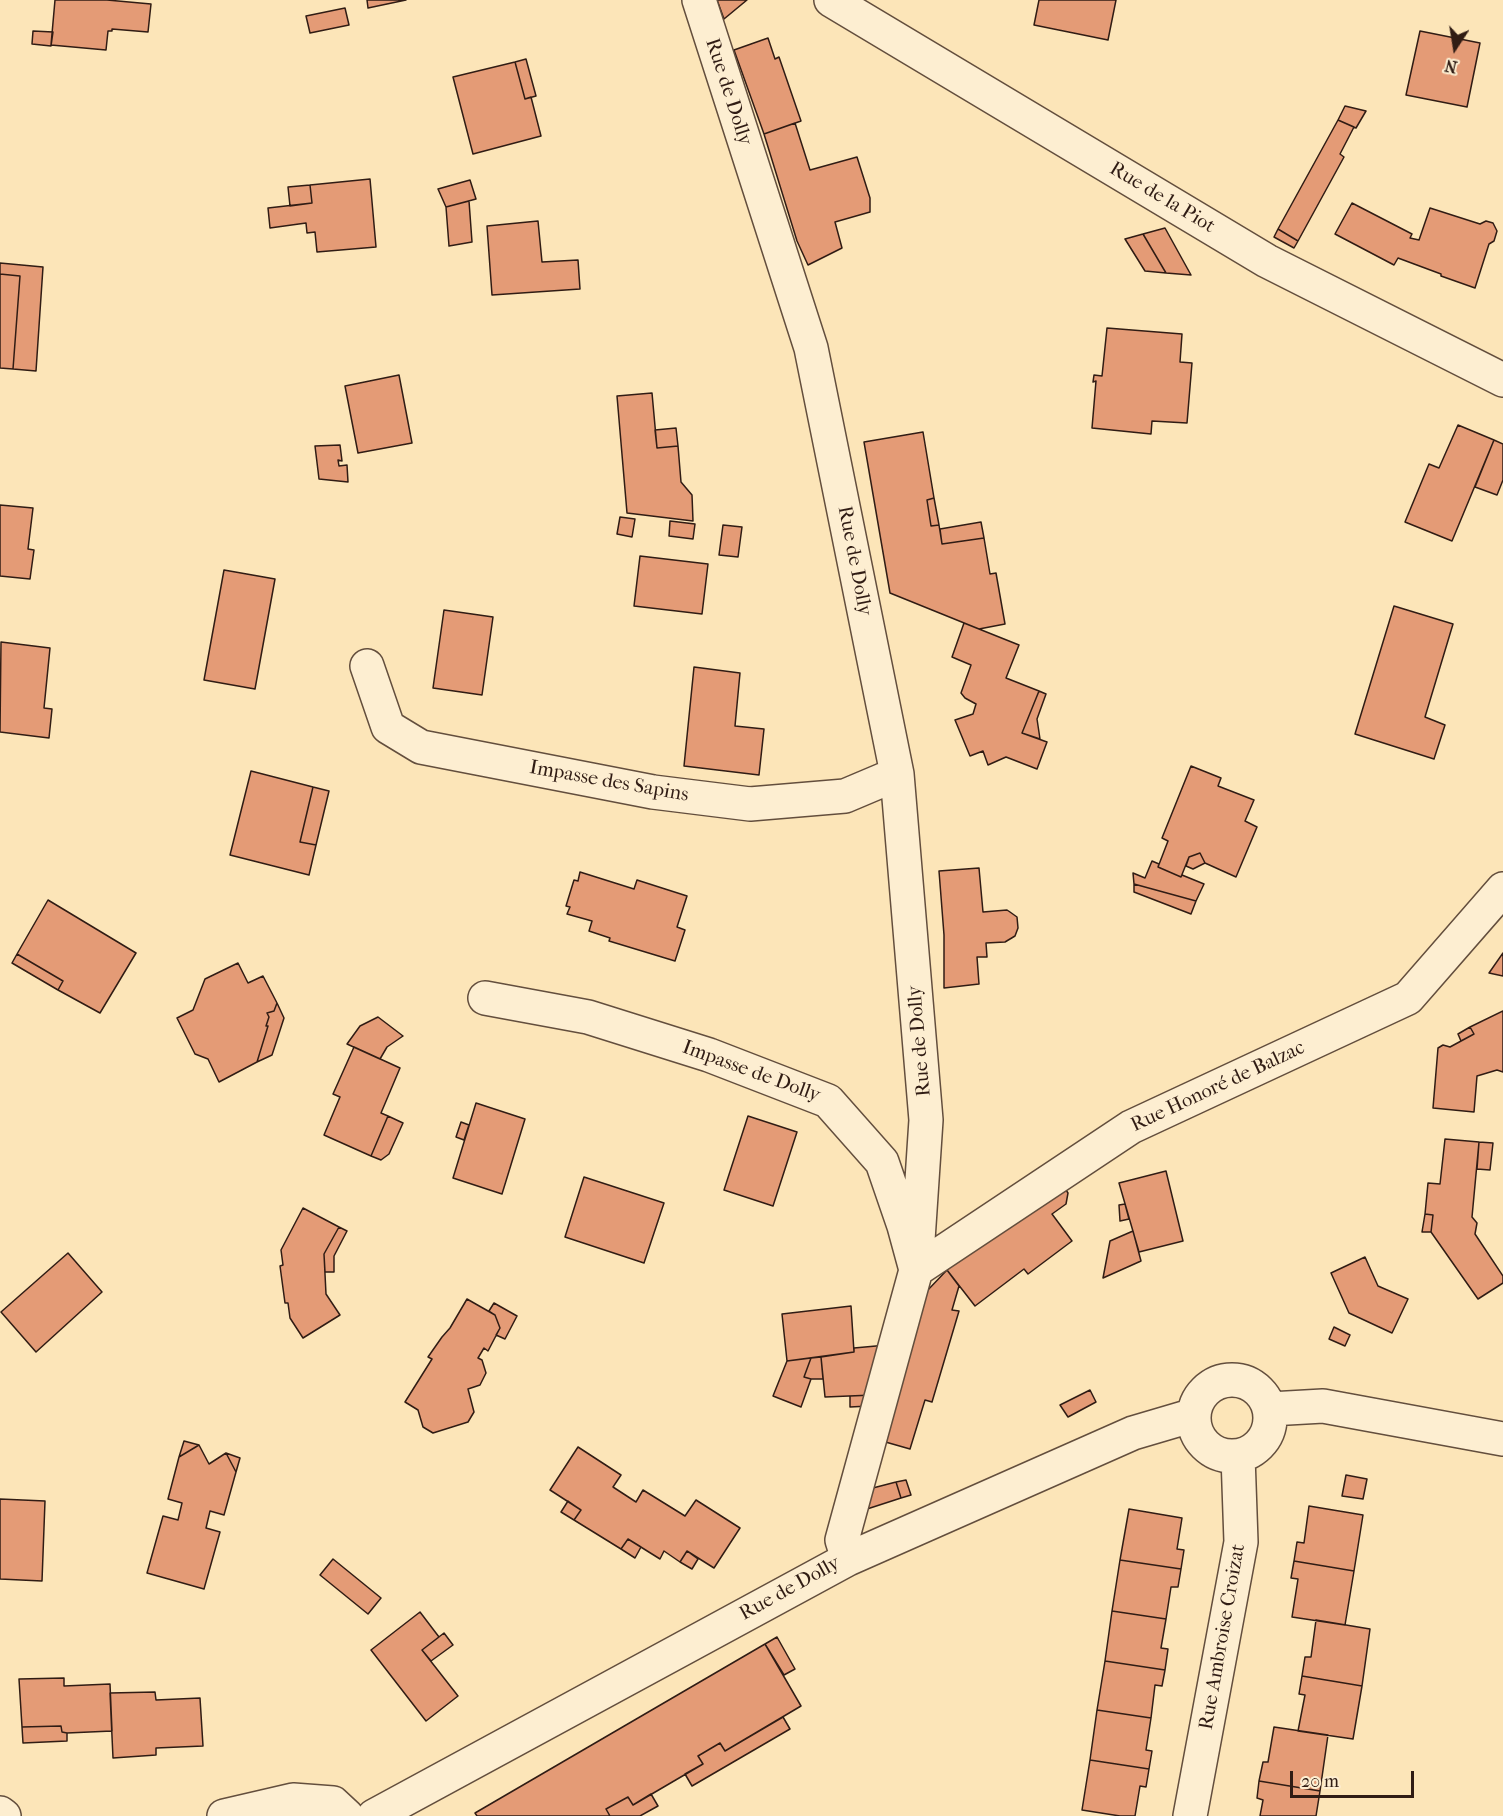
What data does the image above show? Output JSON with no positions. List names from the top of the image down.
{
  "streets": {
    "street": [
      "Rue de Dolly",
      "Rue de la Piot",
      "Impasse des Sapins",
      "Impasse de Dolly",
      "Rue Honoré de Balzac",
      "Rue Ambroise Croizat"
    ]
  },
  "crossings": [
    ["Rue de Dolly", "Impasse des Sapins"],
    ["Rue de Dolly", "Impasse de Dolly"],
    ["Rue de Dolly", "Rue Honoré de Balzac"],
    ["Impasse de Dolly", "Rue Honoré de Balzac"]
  ],
  "scale_bar": "20 m",
  "north": "bottom"
}
